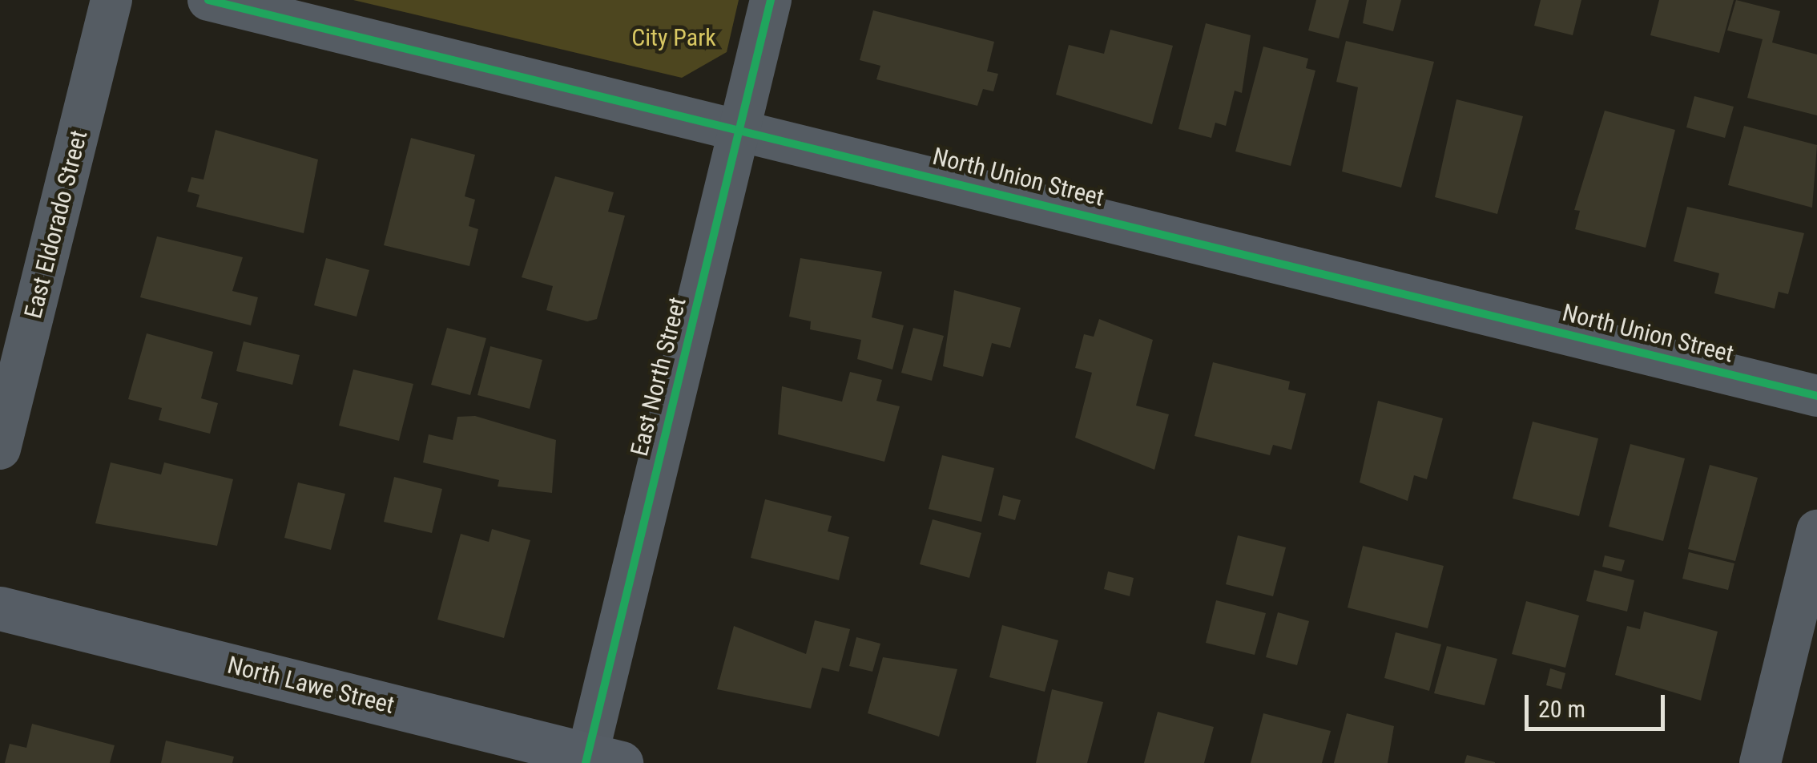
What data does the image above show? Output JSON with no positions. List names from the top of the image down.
{
  "streets": {
    "main road": ["North Lawe Street"],
    "street": ["North Union Street", "East Eldorado Street", "East North Street"]
  },
  "crossings": [
    ["North Union Street", "East North Street"],
    ["East North Street", "North Lawe Street"]
  ],
  "parks": ["City Park"],
  "scale_bar": "20 m"
}
